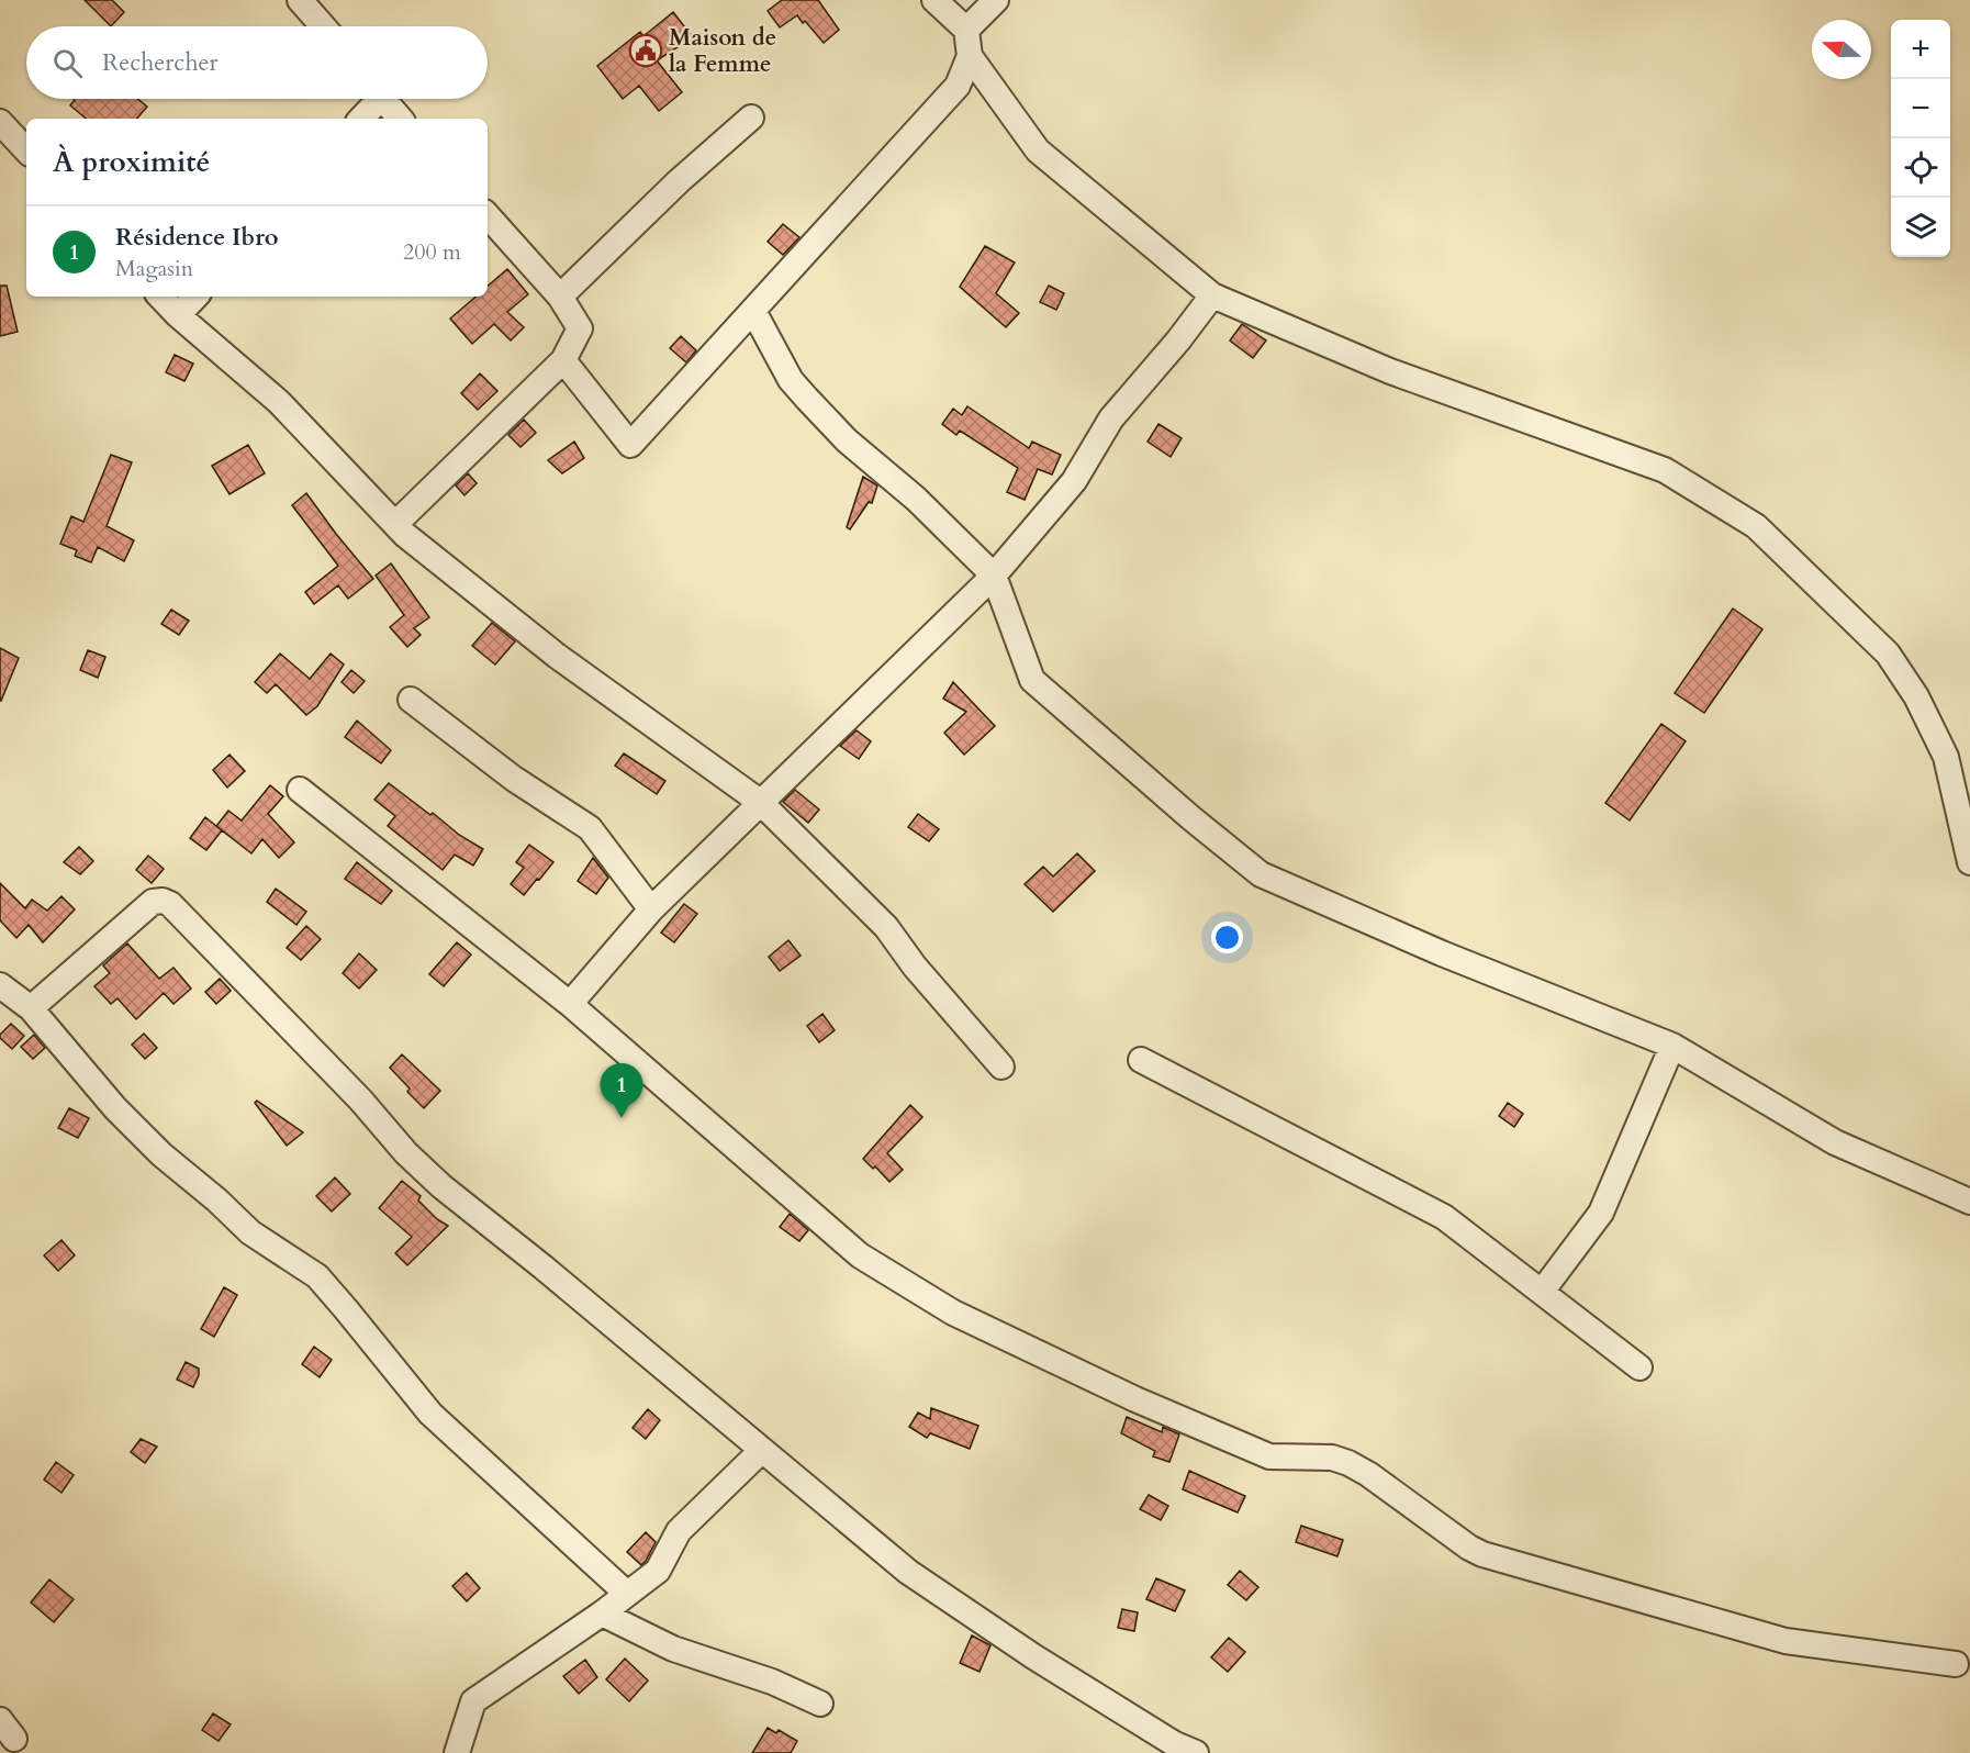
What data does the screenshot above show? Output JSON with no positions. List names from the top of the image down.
{
  "places": {
    "public building": ["Maison de la Femme"]
  },
  "north": "left",
  "page": {
    "map_buttons": ["+", "−"],
    "search": "Rechercher",
    "heading": "À proximité",
    "list": [
      {
        "mark": "1",
        "name": "Résidence Ibro",
        "note": "Magasin",
        "value": "200 m"
      }
    ],
    "pins": "1"
  }
}
